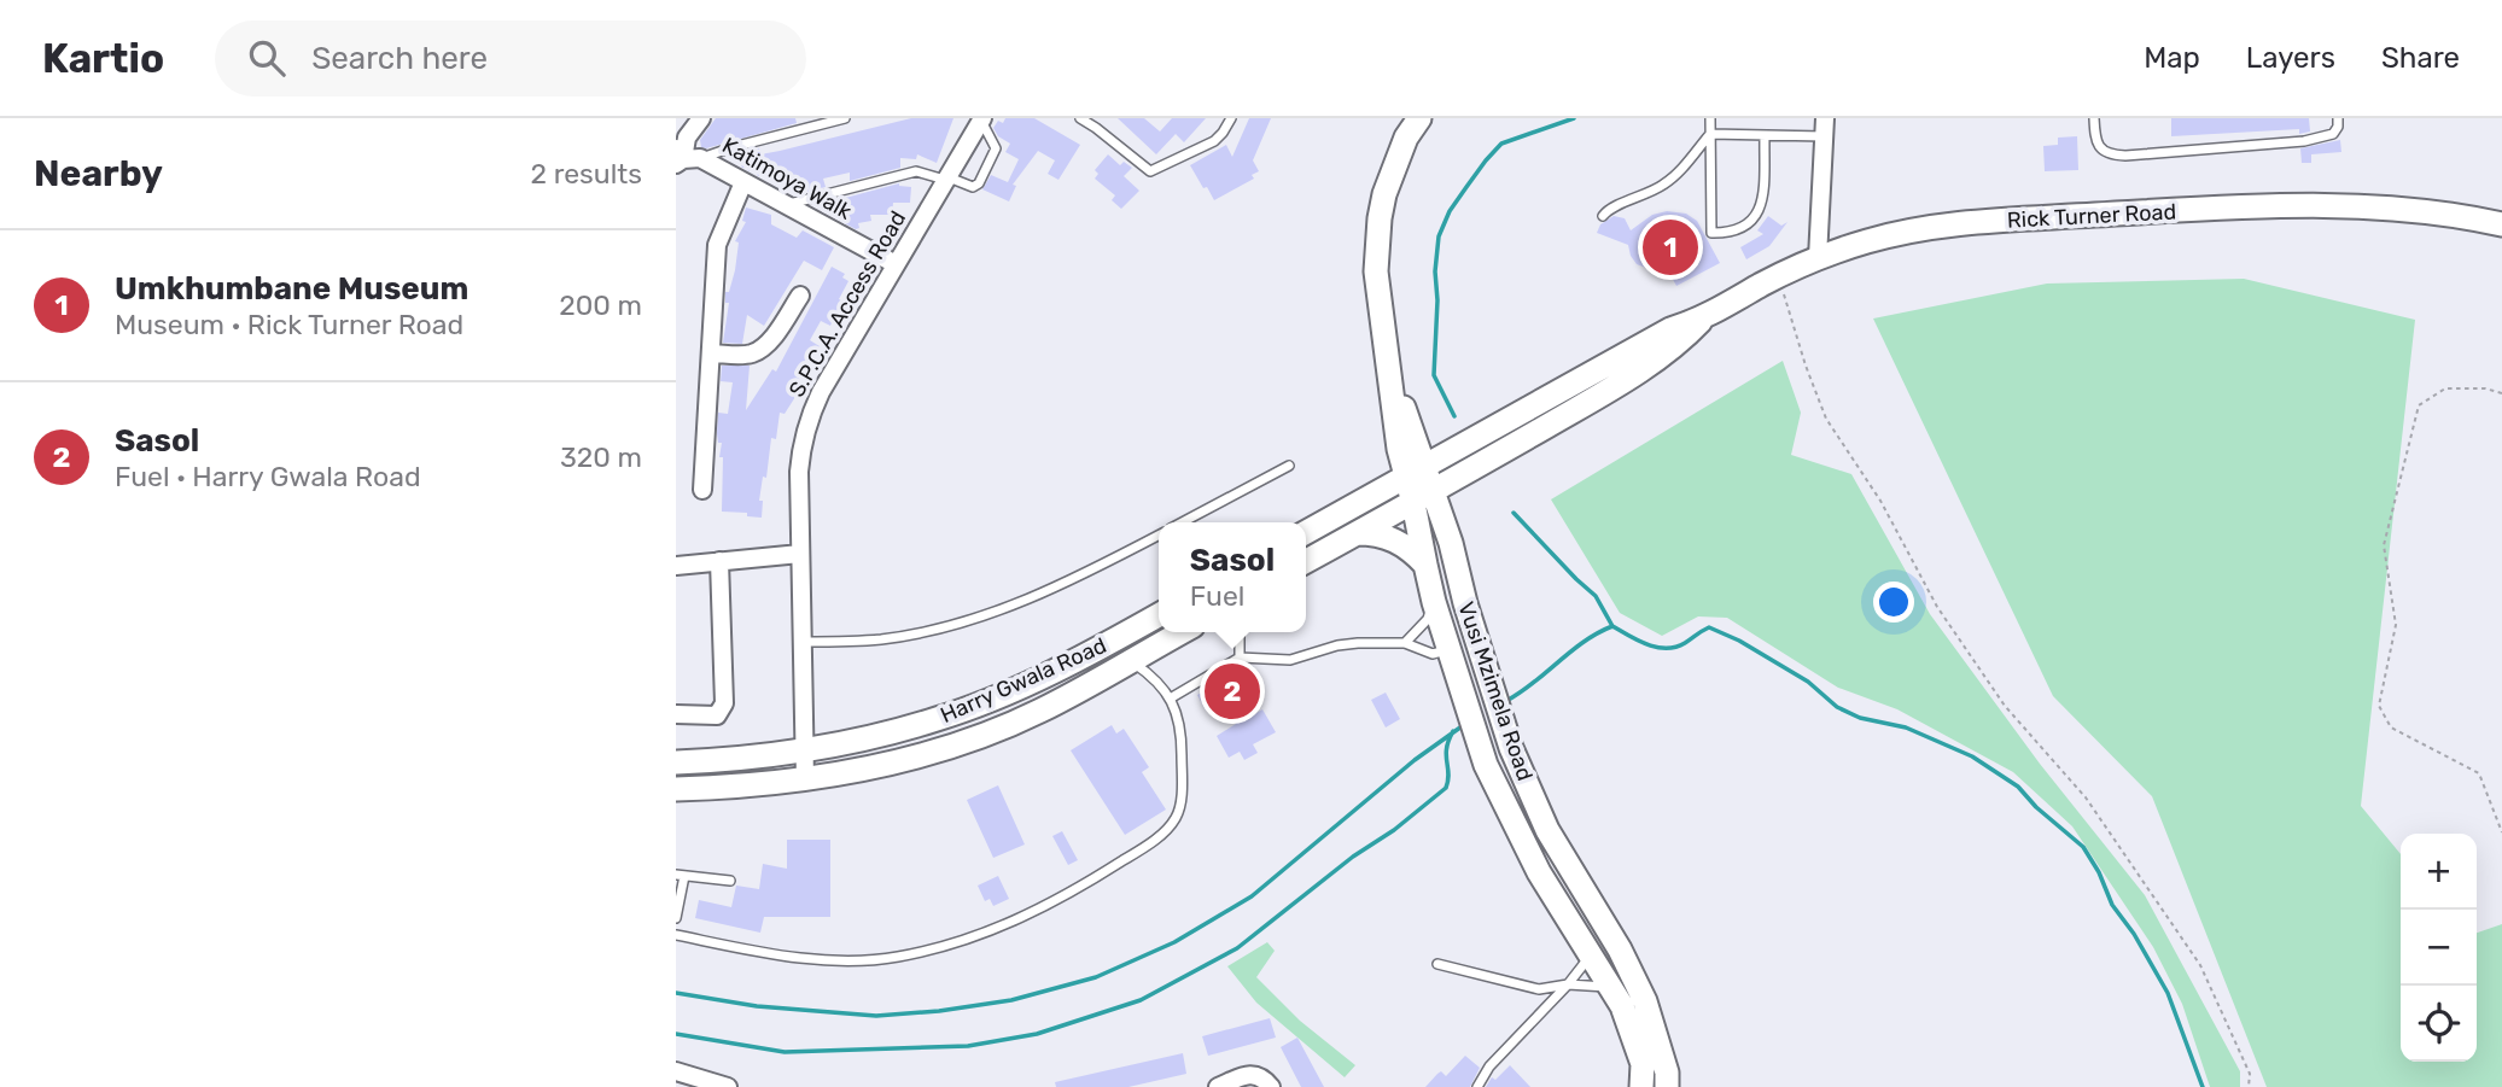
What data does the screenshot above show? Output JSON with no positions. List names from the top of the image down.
{
  "streets": {
    "main road": ["Rick Turner Road", "Harry Gwala Road", "Vusi Mzimela Road"],
    "street": ["Katimoya Walk", "S.P.C.A. Access Road"]
  },
  "crossings": [
    ["Katimoya Walk", "S.P.C.A. Access Road"],
    ["Rick Turner Road", "Vusi Mzimela Road"],
    ["S.P.C.A. Access Road", "Harry Gwala Road"]
  ],
  "page": {
    "header": "Kartio",
    "search": "Search here",
    "nav": ["Map", "Layers", "Share"],
    "heading": ["Nearby", "2 results"],
    "pins": ["1", "2"],
    "list": [
      {
        "mark": "1",
        "name": "Umkhumbane Museum",
        "note": "Museum · Rick Turner Road",
        "value": "200 m"
      },
      {
        "mark": "2",
        "name": "Sasol",
        "note": "Fuel · Harry Gwala Road",
        "value": "320 m"
      }
    ],
    "popup": ["Sasol", "Fuel"],
    "map_buttons": ["+", "−"]
  }
}
